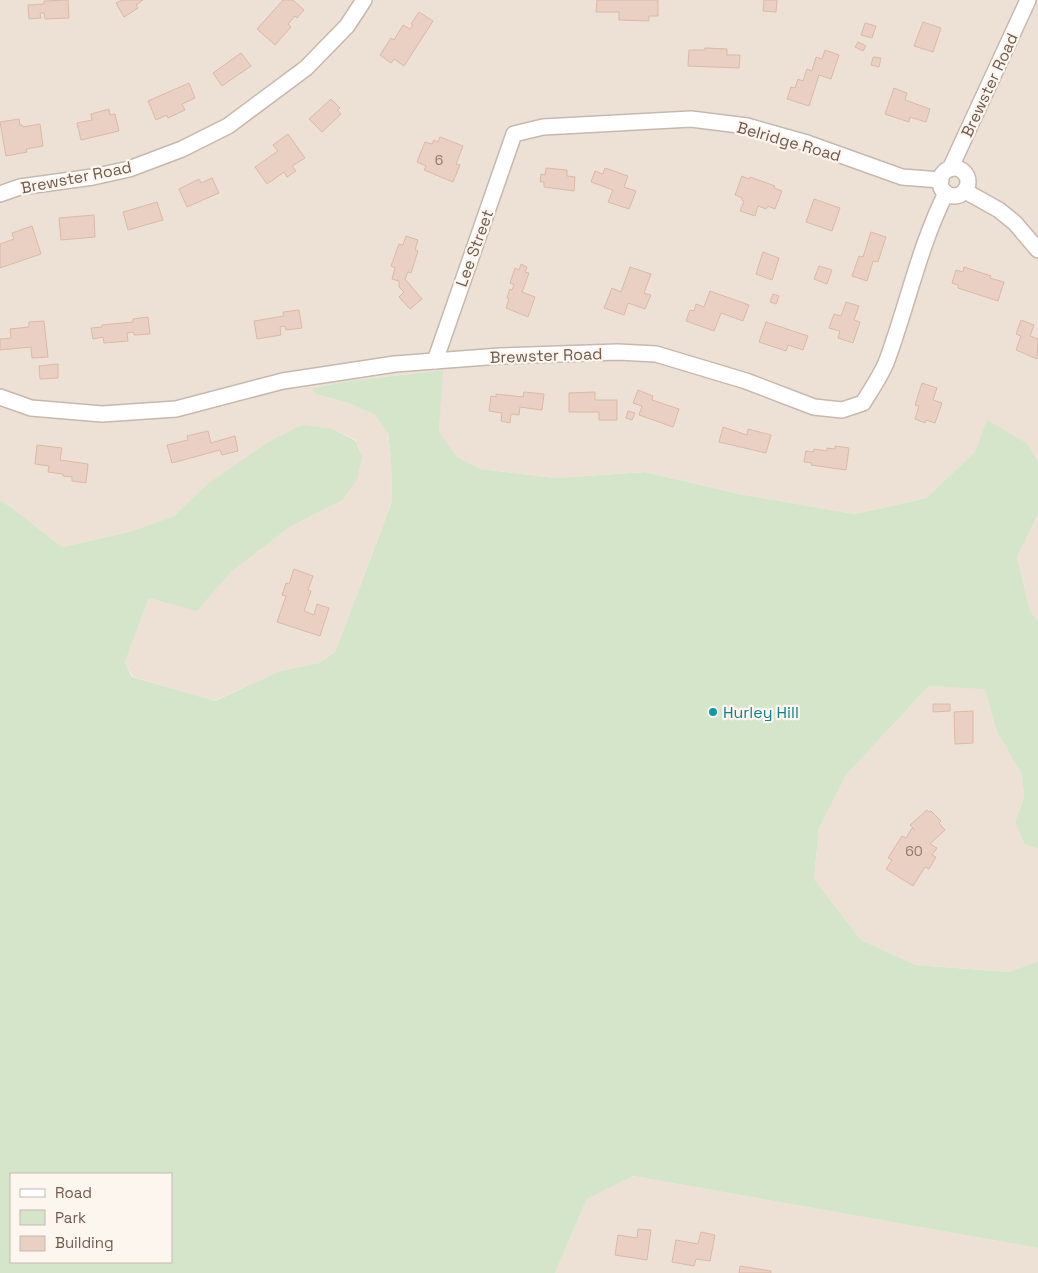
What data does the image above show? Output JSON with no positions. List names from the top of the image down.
{
  "streets": {
    "street": ["Brewster Road", "Belridge Road", "Lee Street"]
  },
  "crossings": [
    ["Brewster Road", "Belridge Road"],
    ["Brewster Road", "Lee Street"],
    ["Belridge Road", "Lee Street"]
  ],
  "places": ["Hurley Hill"],
  "house_numbers": ["6", "60"],
  "legend": ["Road", "Park", "Building"]
}
